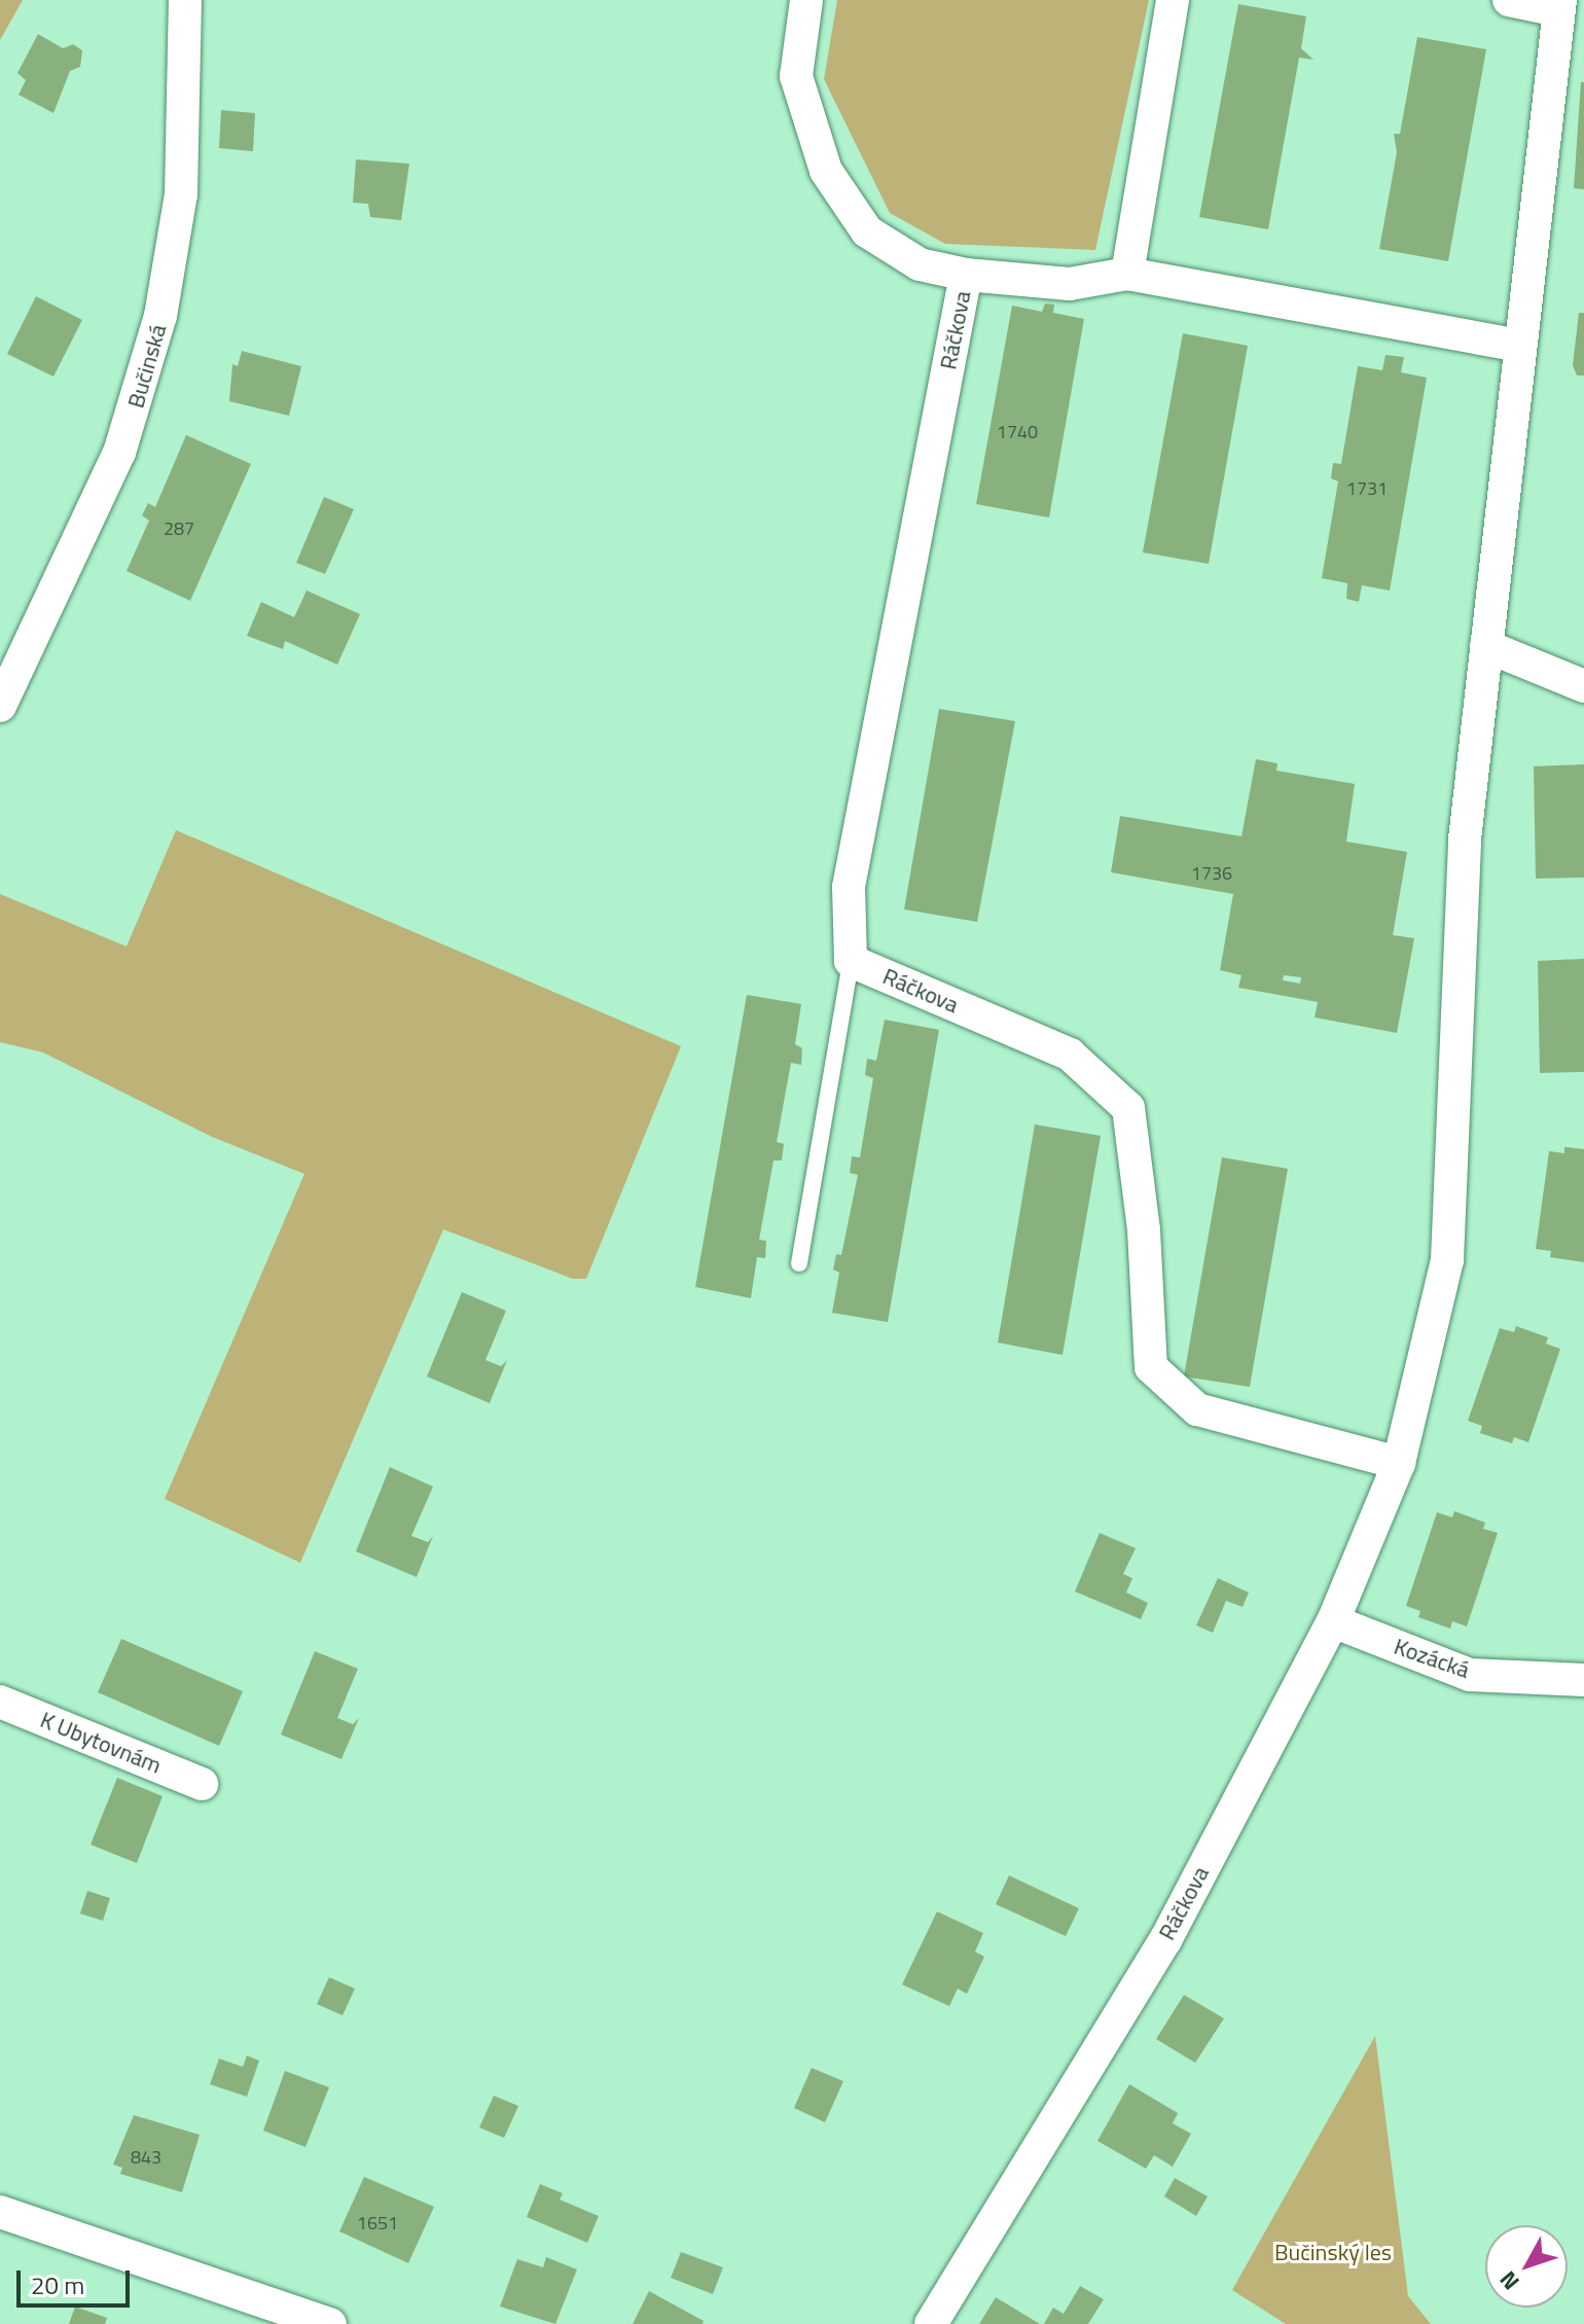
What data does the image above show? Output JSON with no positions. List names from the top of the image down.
{
  "streets": {
    "street": [
      "Ráčkova",
      "Bučinská",
      "Kozácká",
      "K Ubytovnám"
    ]
  },
  "crossings": [
    ["Ráčkova", "Kozácká"]
  ],
  "parks": ["Bučinský les"],
  "house_numbers": [
    "1740",
    "1731",
    "287",
    "1736",
    "843",
    "1651"
  ],
  "scale_bar": "20 m",
  "north": "bottom left"
}
